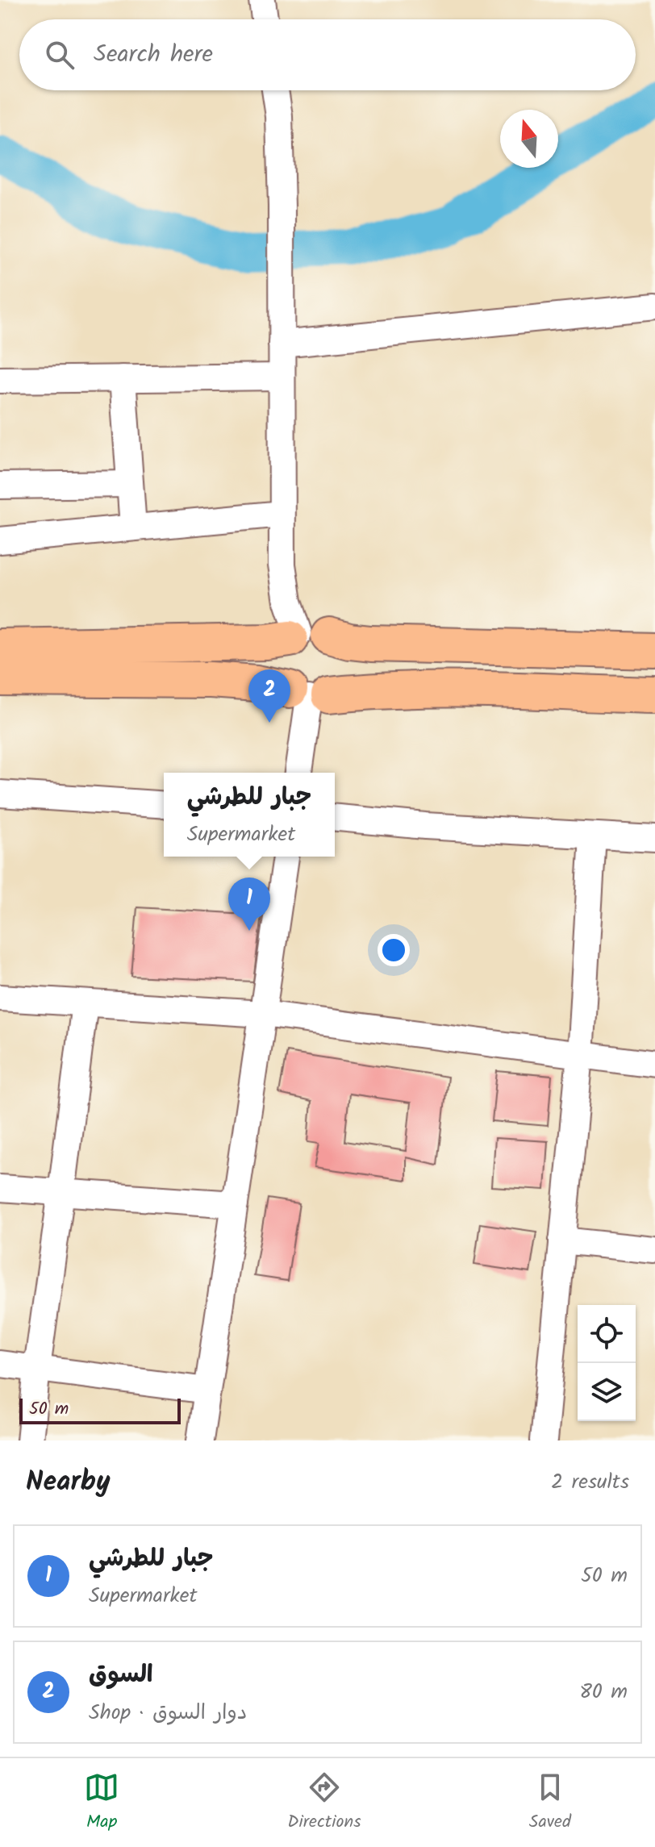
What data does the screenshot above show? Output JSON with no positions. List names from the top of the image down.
{
  "scale_bar": "50 m",
  "north": "top",
  "page": {
    "search": "Search here",
    "pins": ["2", "1"],
    "popup": ["جبار للطرشي", "Supermarket"],
    "scale": "50 m",
    "heading": ["Nearby", "2 results"],
    "list": [
      {
        "mark": "1",
        "name": "جبار للطرشي",
        "note": "Supermarket",
        "value": "50 m"
      },
      {
        "mark": "2",
        "name": "السوق",
        "note": "Shop · دوار السوق",
        "value": "80 m"
      }
    ],
    "nav": ["Map", "Directions", "Saved"]
  }
}
